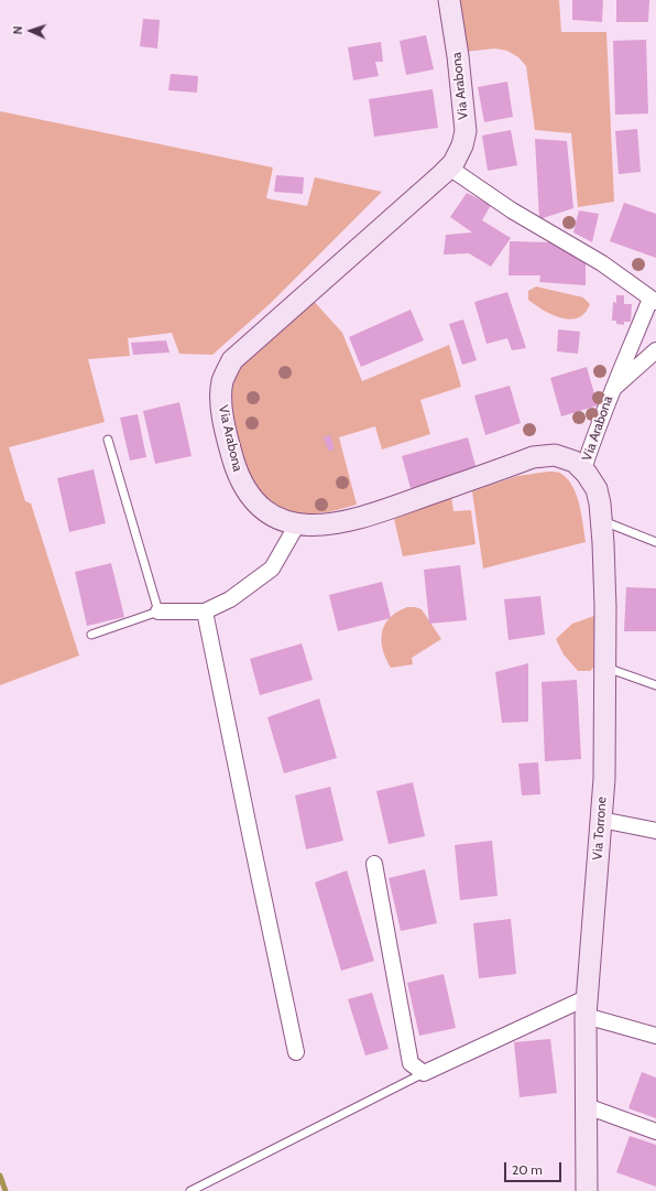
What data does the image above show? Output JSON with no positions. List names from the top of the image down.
{
  "streets": {
    "main road": ["Via Arabona", "Via Torrone"]
  },
  "crossings": [
    ["Via Arabona", "Via Torrone"]
  ],
  "scale_bar": "20 m",
  "north": "left"
}
